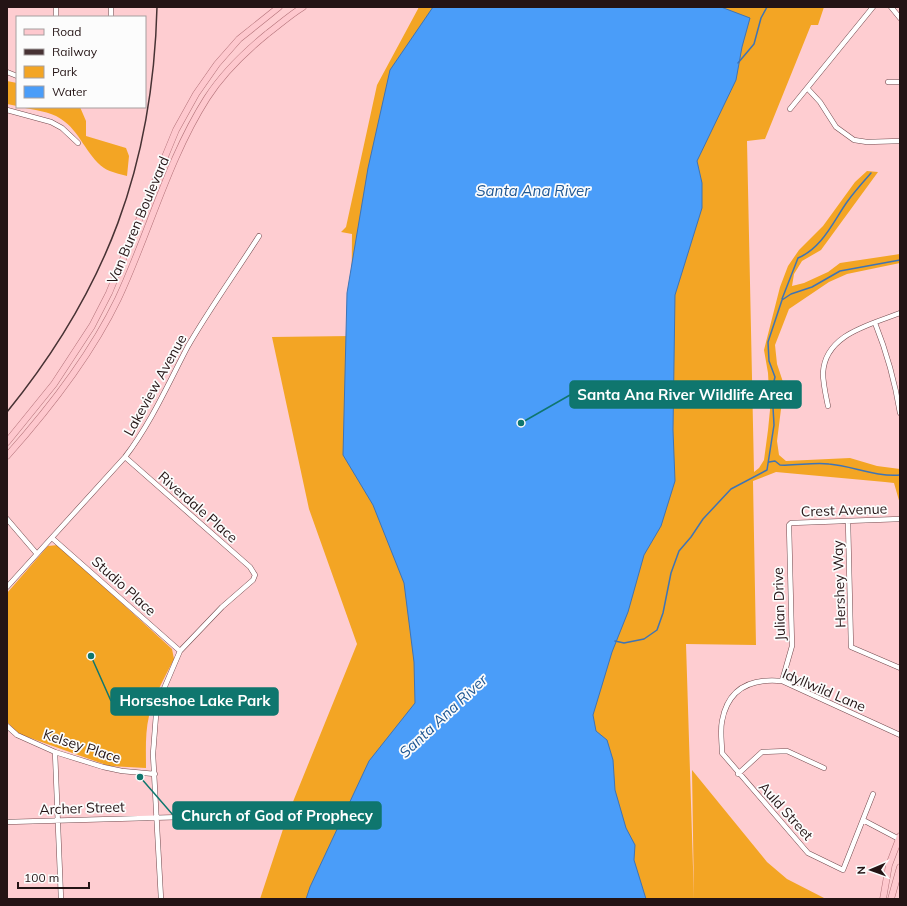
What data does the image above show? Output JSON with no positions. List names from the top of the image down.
{
  "streets": {
    "main road": ["Van Buren Boulevard"],
    "street": [
      "Lakeview Avenue",
      "Riverdale Place",
      "Crest Avenue",
      "Hershey Way",
      "Studio Place",
      "Julian Drive",
      "Idyllwild Lane",
      "Kelsey Place",
      "Archer Street",
      "Auld Street"
    ]
  },
  "crossings": [
    ["Lakeview Avenue", "Riverdale Place"],
    ["Lakeview Avenue", "Studio Place"],
    ["Riverdale Place", "Studio Place"],
    ["Crest Avenue", "Hershey Way"],
    ["Crest Avenue", "Julian Drive"],
    ["Julian Drive", "Idyllwild Lane"],
    ["Idyllwild Lane", "Auld Street"]
  ],
  "water": ["Santa Ana River"],
  "places": ["Santa Ana River Wildlife Area", "Horseshoe Lake Park", "Church of God of Prophecy"],
  "legend": [
    "Road",
    "Railway",
    "Park",
    "Water"
  ],
  "scale_bar": "100 m",
  "north": "left"
}
